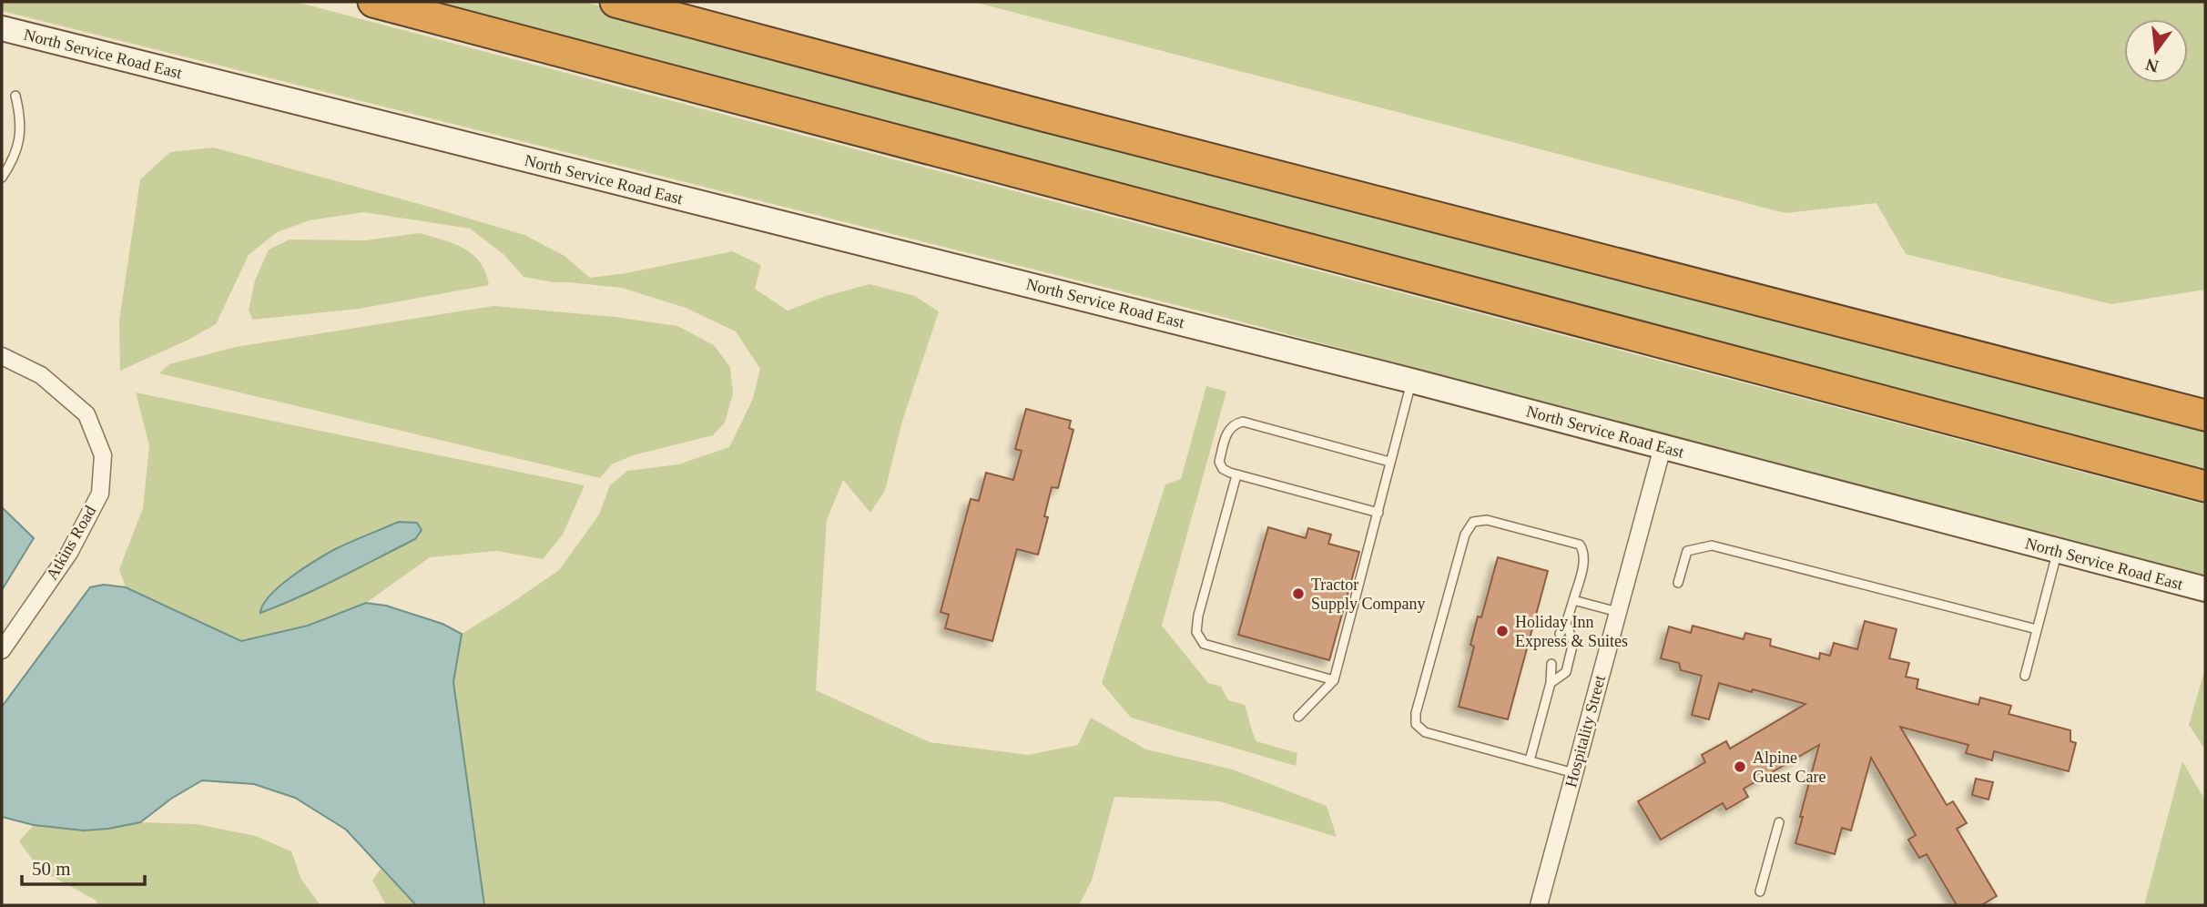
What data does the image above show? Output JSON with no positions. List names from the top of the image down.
{
  "streets": {
    "street": ["North Service Road East", "Atkins Road", "Hospitality Street"]
  },
  "crossings": [
    ["North Service Road East", "Hospitality Street"]
  ],
  "places": ["Tractor Supply Company", "Holiday Inn Express & Suites", "Alpine Guest Care"],
  "scale_bar": "50 m",
  "north": "bottom"
}
